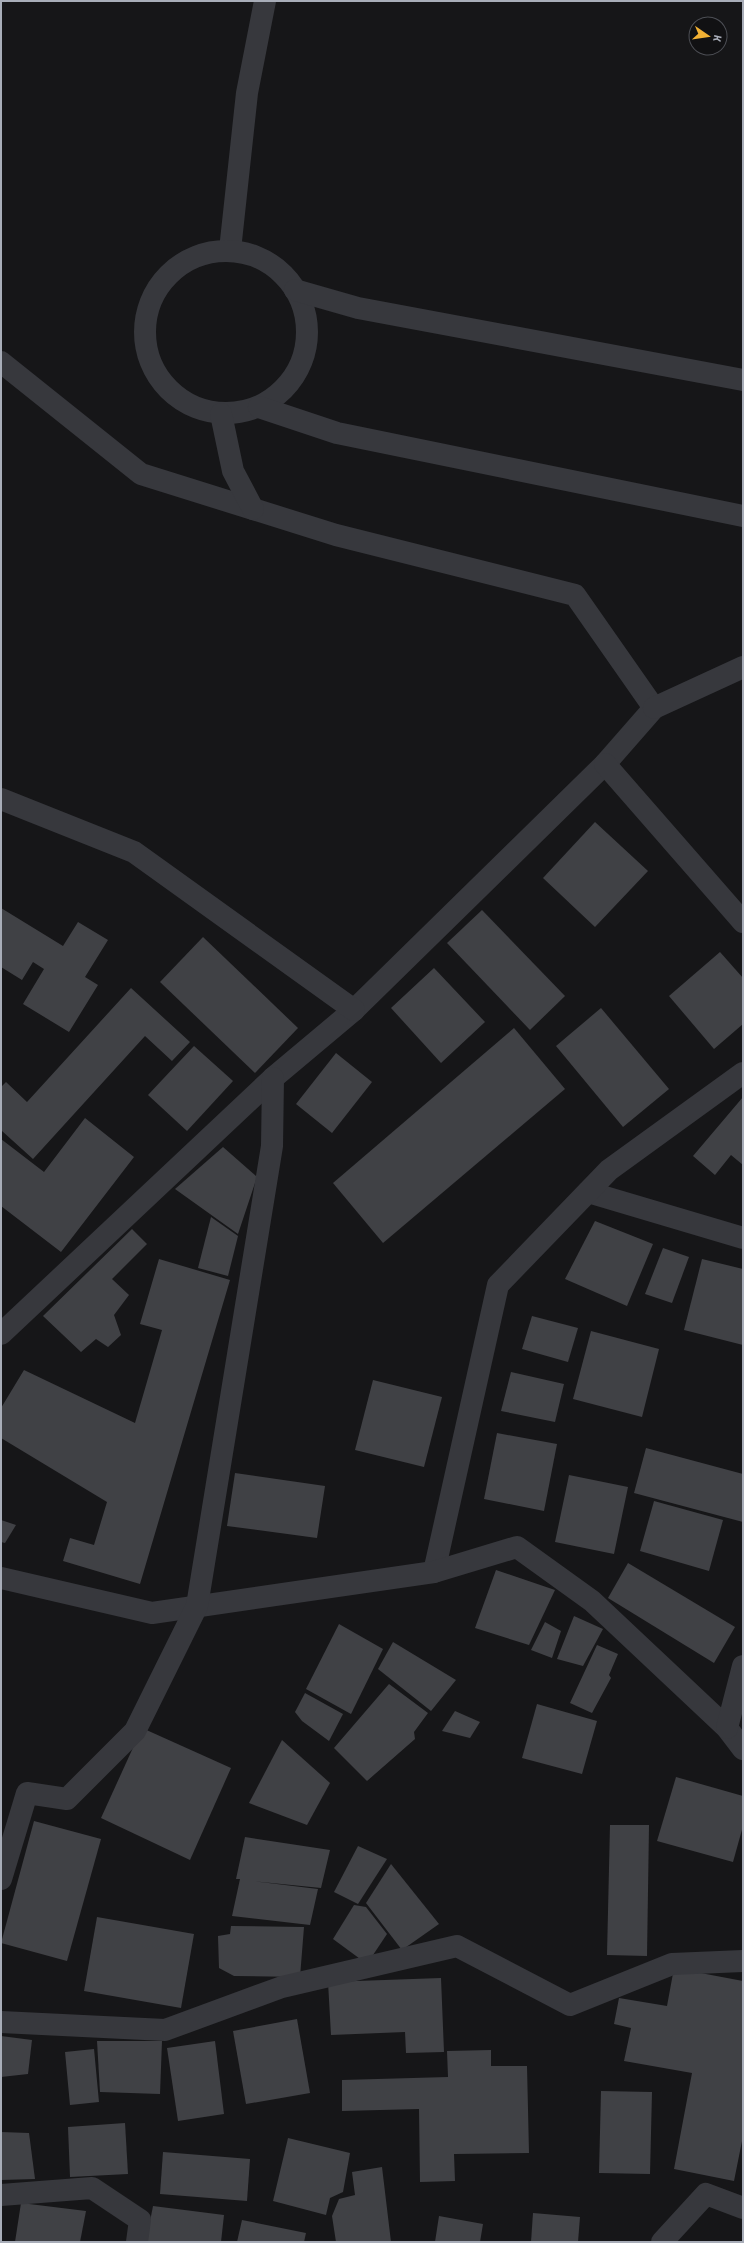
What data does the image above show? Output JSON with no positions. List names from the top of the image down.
{
  "north": "right"
}
